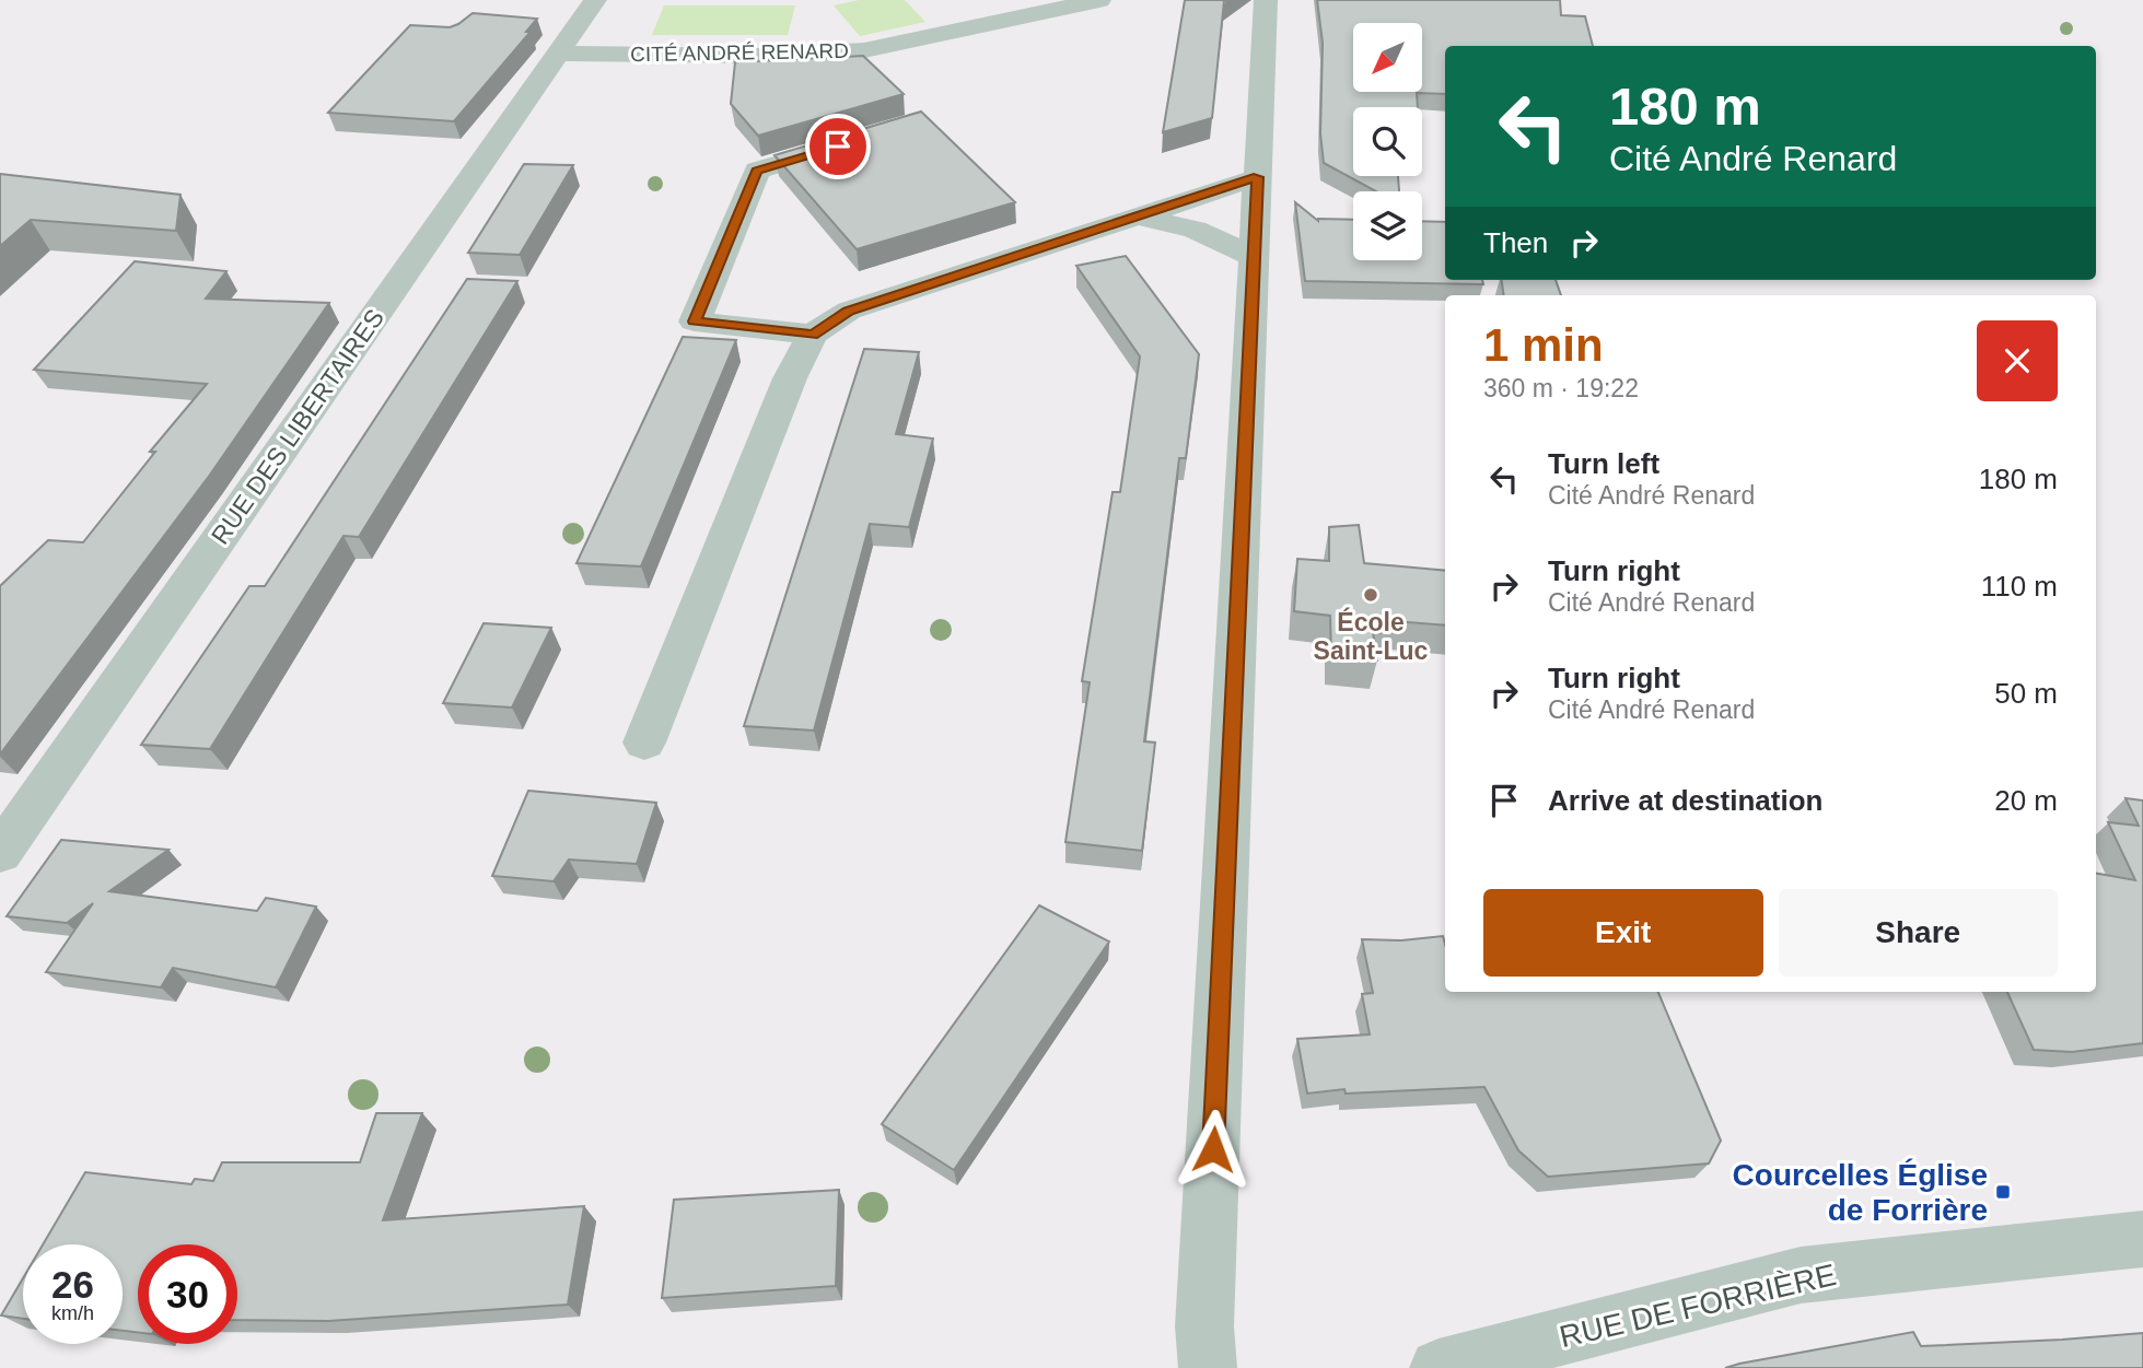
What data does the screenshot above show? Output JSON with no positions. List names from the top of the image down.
{
  "streets": {
    "street": ["CITÉ ANDRÉ RENARD", "RUE DES LIBERTAIRES", "RUE DE FORRIÈRE"]
  },
  "crossings": [
    ["CITÉ ANDRÉ RENARD", "RUE DES LIBERTAIRES"]
  ],
  "places": {
    "other": ["École Saint-Luc"],
    "transit": ["Courcelles Église de Forrière"]
  },
  "north": "bottom left",
  "page": {
    "turn": ["180 m", "Cité André Renard"],
    "then": "Then",
    "heading": ["1 min", "360 m · 19:22"],
    "list": [
      {
        "name": "Turn left",
        "note": "Cité André Renard",
        "value": "180 m"
      },
      {
        "name": "Turn right",
        "note": "Cité André Renard",
        "value": "110 m"
      },
      {
        "name": "Turn right",
        "note": "Cité André Renard",
        "value": "50 m"
      },
      {
        "name": "Arrive at destination",
        "value": "20 m"
      }
    ],
    "buttons": ["Exit", "Share"],
    "speed": "26 km/h",
    "limit": "30"
  }
}
